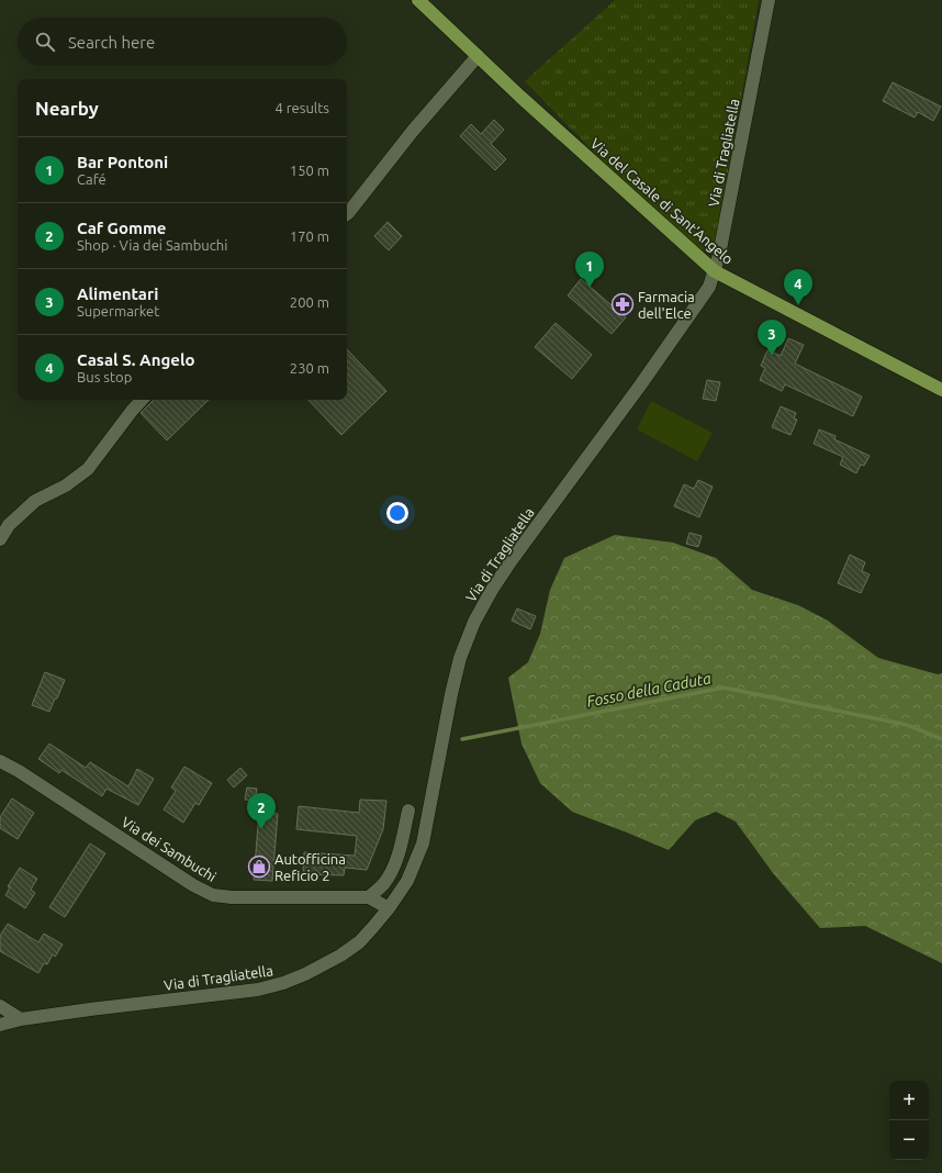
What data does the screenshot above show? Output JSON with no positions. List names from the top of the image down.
{
  "streets": {
    "main road": ["Via del Casale di Sant'Angelo"],
    "street": ["Via di Tragliatella", "Via dei Sambuchi"]
  },
  "crossings": [
    ["Via di Tragliatella", "Via del Casale di Sant'Angelo"],
    ["Via di Tragliatella", "Via dei Sambuchi"]
  ],
  "water": ["Fosso della Caduta"],
  "places": {
    "pharmacy": ["Farmacia dell'Elce"],
    "shop": ["Autofficina Reficio 2"]
  },
  "page": {
    "search": "Search here",
    "heading": ["Nearby", "4 results"],
    "list": [
      {
        "mark": "1",
        "name": "Bar Pontoni",
        "note": "Café",
        "value": "150 m"
      },
      {
        "mark": "2",
        "name": "Caf Gomme",
        "note": "Shop · Via dei Sambuchi",
        "value": "170 m"
      },
      {
        "mark": "3",
        "name": "Alimentari",
        "note": "Supermarket",
        "value": "200 m"
      },
      {
        "mark": "4",
        "name": "Casal S. Angelo",
        "note": "Bus stop",
        "value": "230 m"
      }
    ],
    "pins": [
      "1",
      "4",
      "3",
      "2"
    ],
    "map_buttons": ["+", "−"]
  }
}
